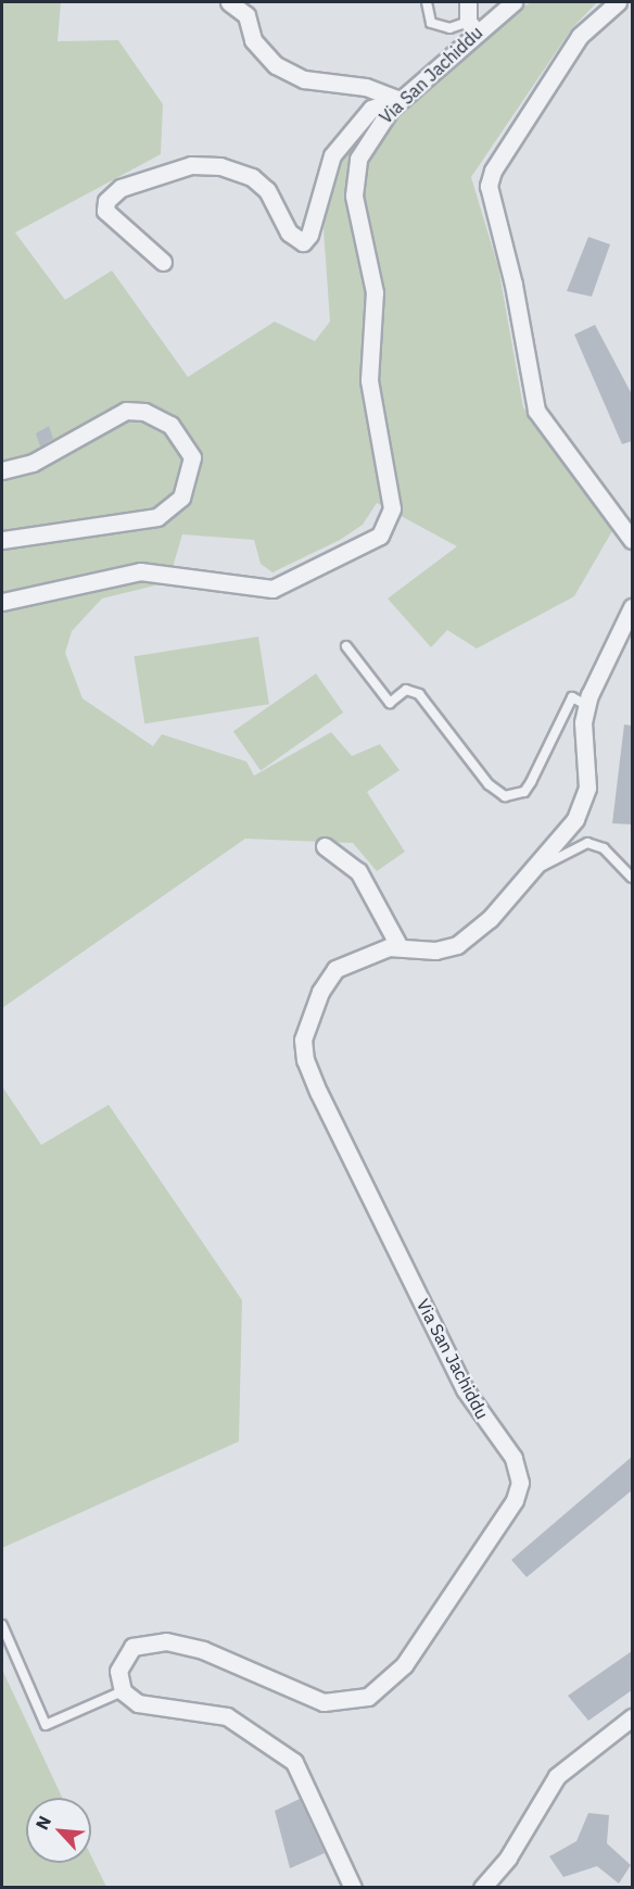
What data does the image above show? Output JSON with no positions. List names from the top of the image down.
{
  "streets": {
    "street": ["Via San Jachiddu"]
  },
  "north": "top left"
}
